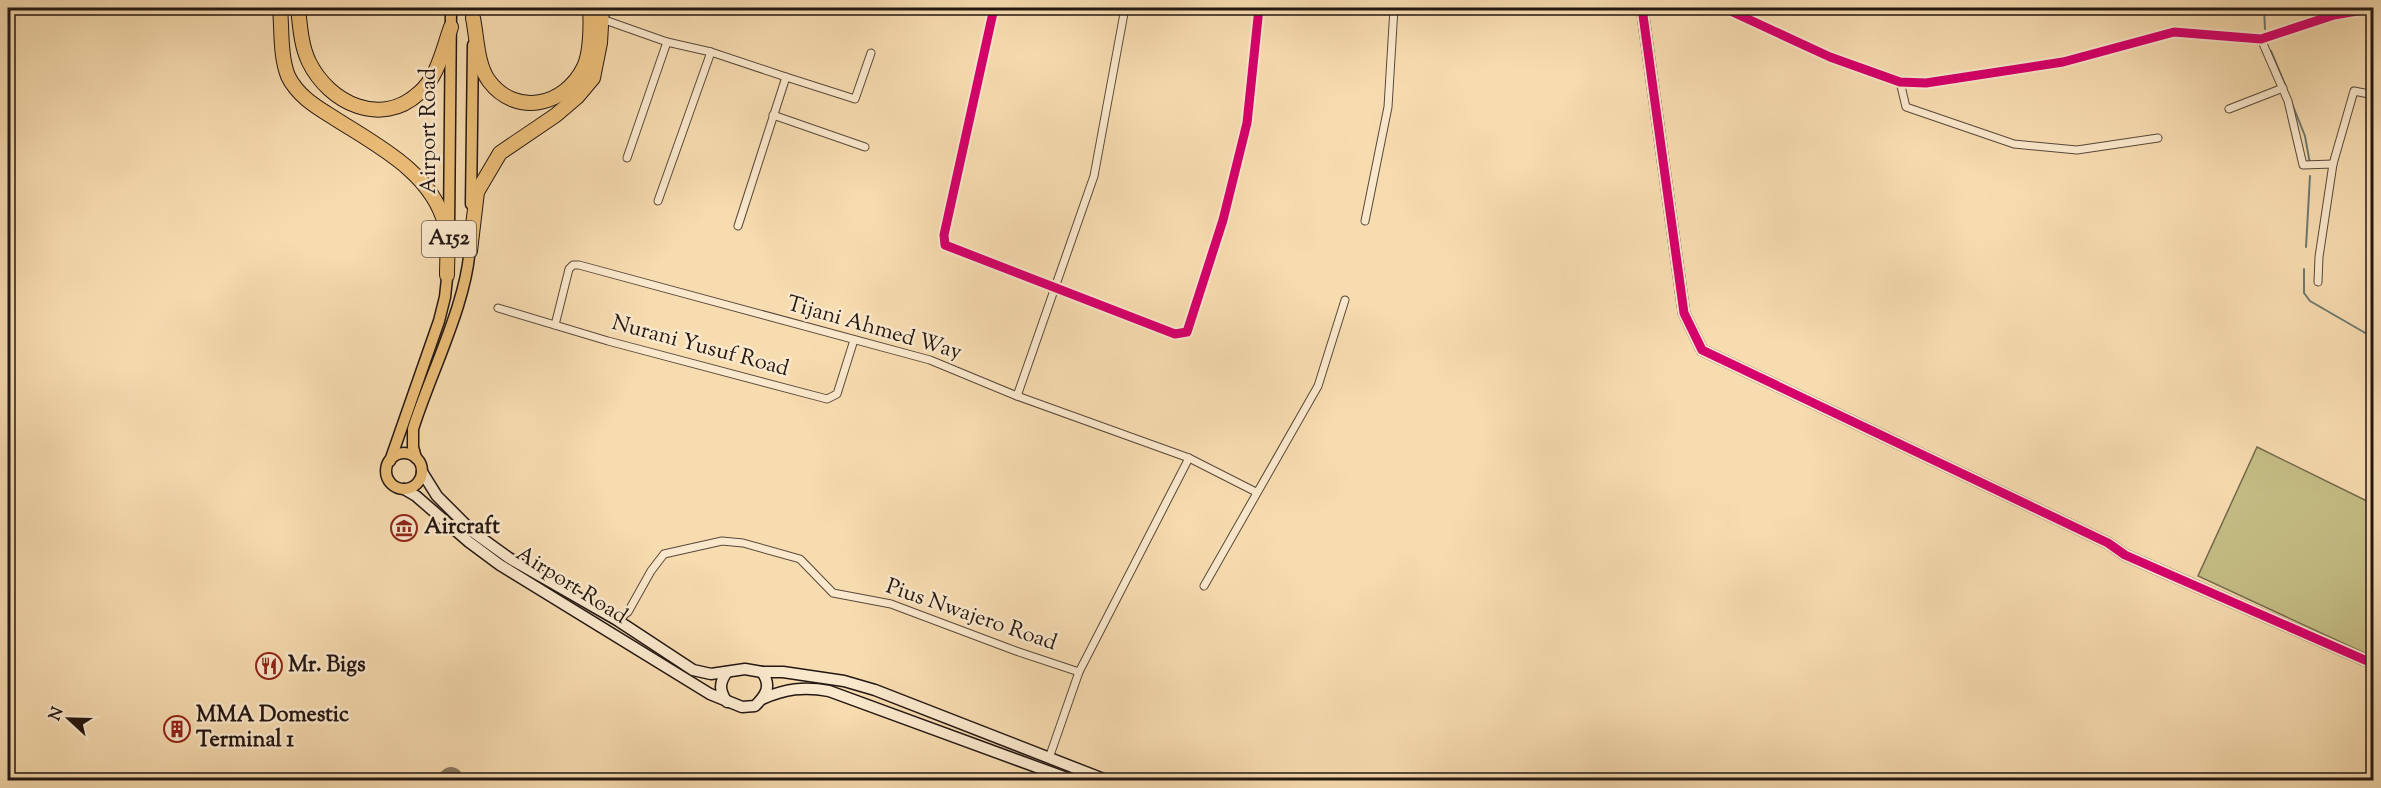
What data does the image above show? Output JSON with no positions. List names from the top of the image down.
{
  "streets": {
    "main road": ["Airport Road", "A152"],
    "street": ["Tijani Ahmed Way", "Nurani Yusuf Road", "Pius Nwajero Road"]
  },
  "crossings": [
    ["Airport Road", "Pius Nwajero Road"],
    ["Tijani Ahmed Way", "Nurani Yusuf Road"]
  ],
  "places": {
    "museum": ["Aircraft"],
    "restaurant": ["Mr. Bigs"],
    "building": ["MMA Domestic Terminal 1"]
  },
  "north": "left"
}
